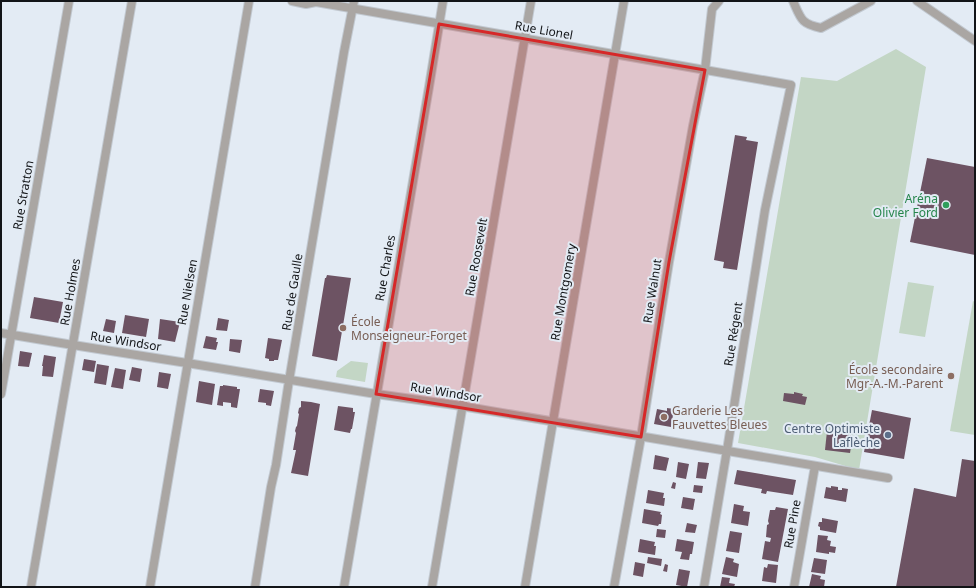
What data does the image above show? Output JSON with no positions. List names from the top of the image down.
{
  "streets": {
    "street": [
      "Rue Lionel",
      "Rue Stratton",
      "Rue Roosevelt",
      "Rue Charles",
      "Rue Walnut",
      "Rue Holmes",
      "Rue Nielsen",
      "Rue de Gaulle",
      "Rue Montgomery",
      "Rue Régent",
      "Rue Windsor",
      "Rue Pine"
    ]
  },
  "crossings": [
    ["Rue Lionel", "Rue Roosevelt"],
    ["Rue Lionel", "Rue Charles"],
    ["Rue Lionel", "Rue Walnut"],
    ["Rue Lionel", "Rue de Gaulle"],
    ["Rue Lionel", "Rue Montgomery"],
    ["Rue Lionel", "Rue Régent"],
    ["Rue Stratton", "Rue Windsor"],
    ["Rue Roosevelt", "Rue Windsor"],
    ["Rue Charles", "Rue Windsor"],
    ["Rue Walnut", "Rue Windsor"],
    ["Rue Holmes", "Rue Windsor"],
    ["Rue Nielsen", "Rue Windsor"],
    ["Rue de Gaulle", "Rue Windsor"],
    ["Rue Montgomery", "Rue Windsor"],
    ["Rue Régent", "Rue Windsor"],
    ["Rue Windsor", "Rue Pine"]
  ],
  "places": [
    "Aréna Olivier Ford",
    "École Monseigneur-Forget",
    "École secondaire Mgr-A.-M.-Parent",
    "Garderie Les Fauvettes Bleues",
    "Centre Optimiste Laflèche"
  ]
}
